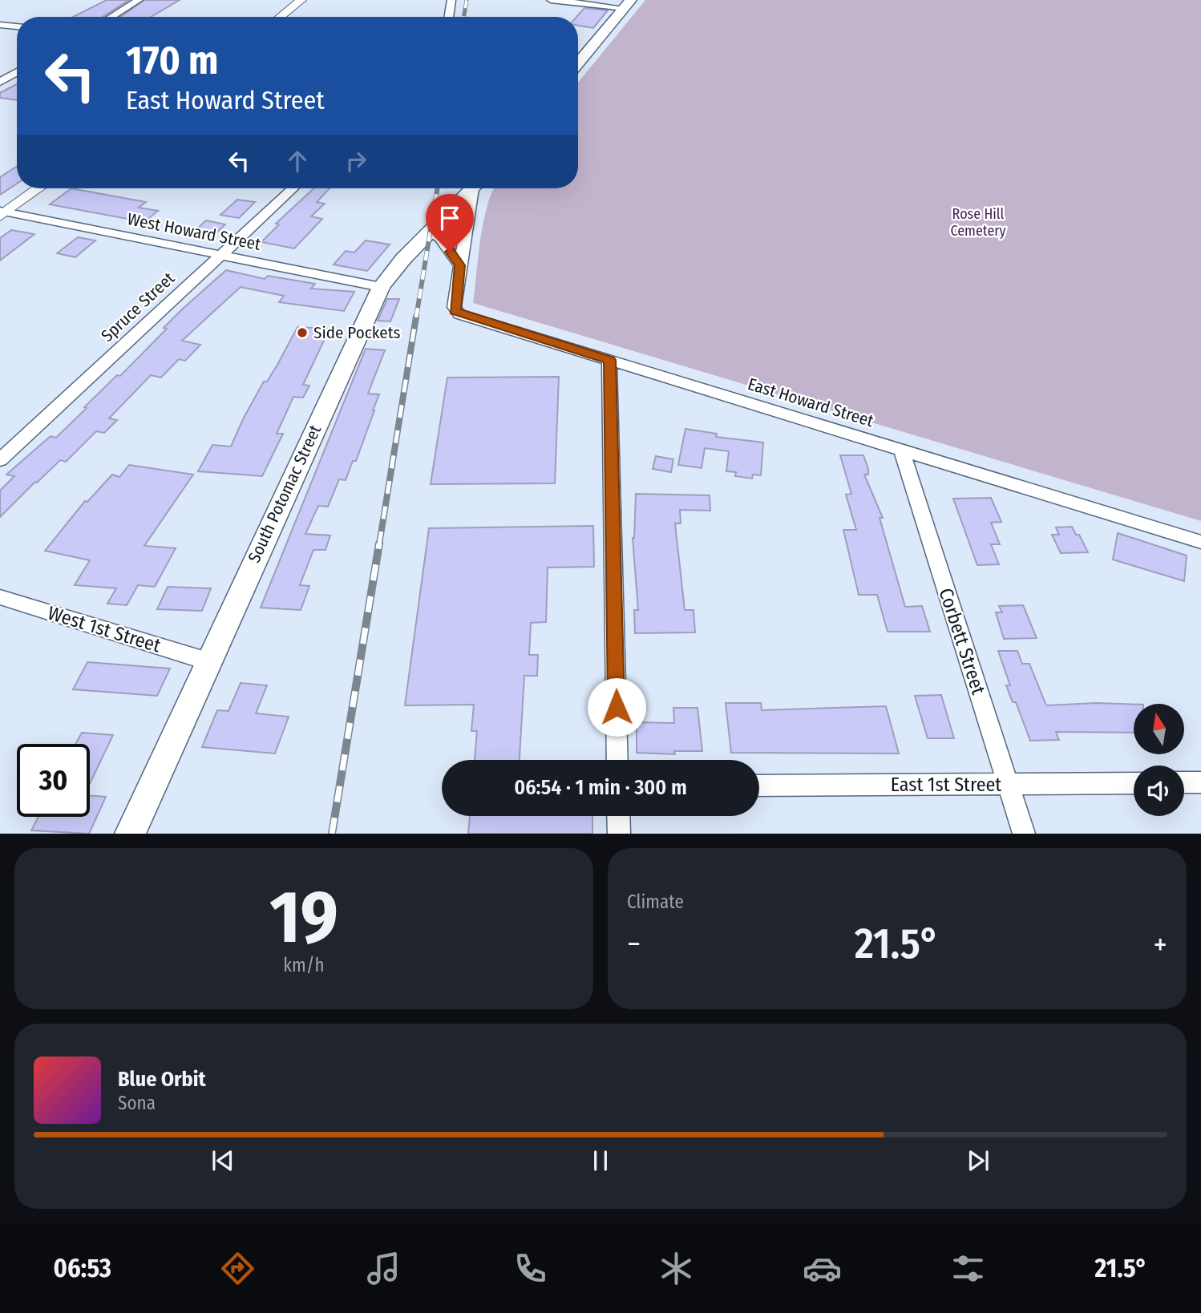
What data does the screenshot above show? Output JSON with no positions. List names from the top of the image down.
{
  "streets": {
    "main road": ["South Potomac Street"],
    "street": [
      "West Howard Street",
      "Spruce Street",
      "East Howard Street",
      "West 1st Street",
      "Corbett Street",
      "East 1st Street"
    ]
  },
  "crossings": [
    ["West Howard Street", "Spruce Street"],
    ["West Howard Street", "South Potomac Street"],
    ["East Howard Street", "Corbett Street"],
    ["South Potomac Street", "West 1st Street"],
    ["Corbett Street", "East 1st Street"]
  ],
  "parks": ["Rose Hill Cemetery"],
  "places": ["Side Pockets"],
  "north": "top",
  "page": {
    "turn": ["170 m", "East Howard Street"],
    "limit": "30",
    "trip": "06:54 · 1 min · 300 m",
    "tile": [
      ["19", "km/h"],
      "Climate"
    ],
    "heat": ["−", "21.5°", "+"],
    "song": ["Blue Orbit", "Sona"],
    "tabs": ["06:53", "21.5°"]
  }
}
